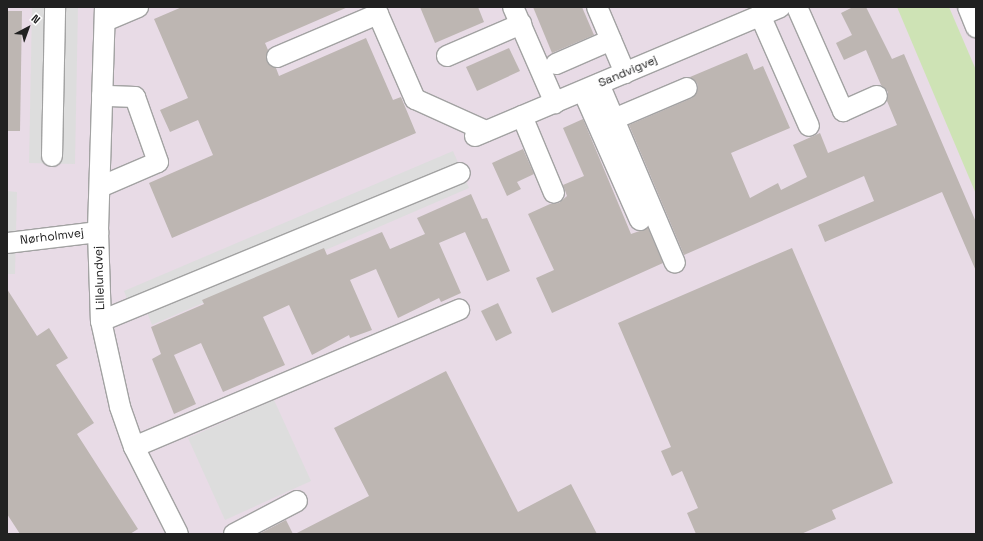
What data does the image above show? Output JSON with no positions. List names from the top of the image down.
{
  "streets": {
    "street": ["Sandvigvej", "Nørholmvej", "Lillelundvej"]
  },
  "crossings": [
    ["Nørholmvej", "Lillelundvej"]
  ],
  "north": "top right"
}
